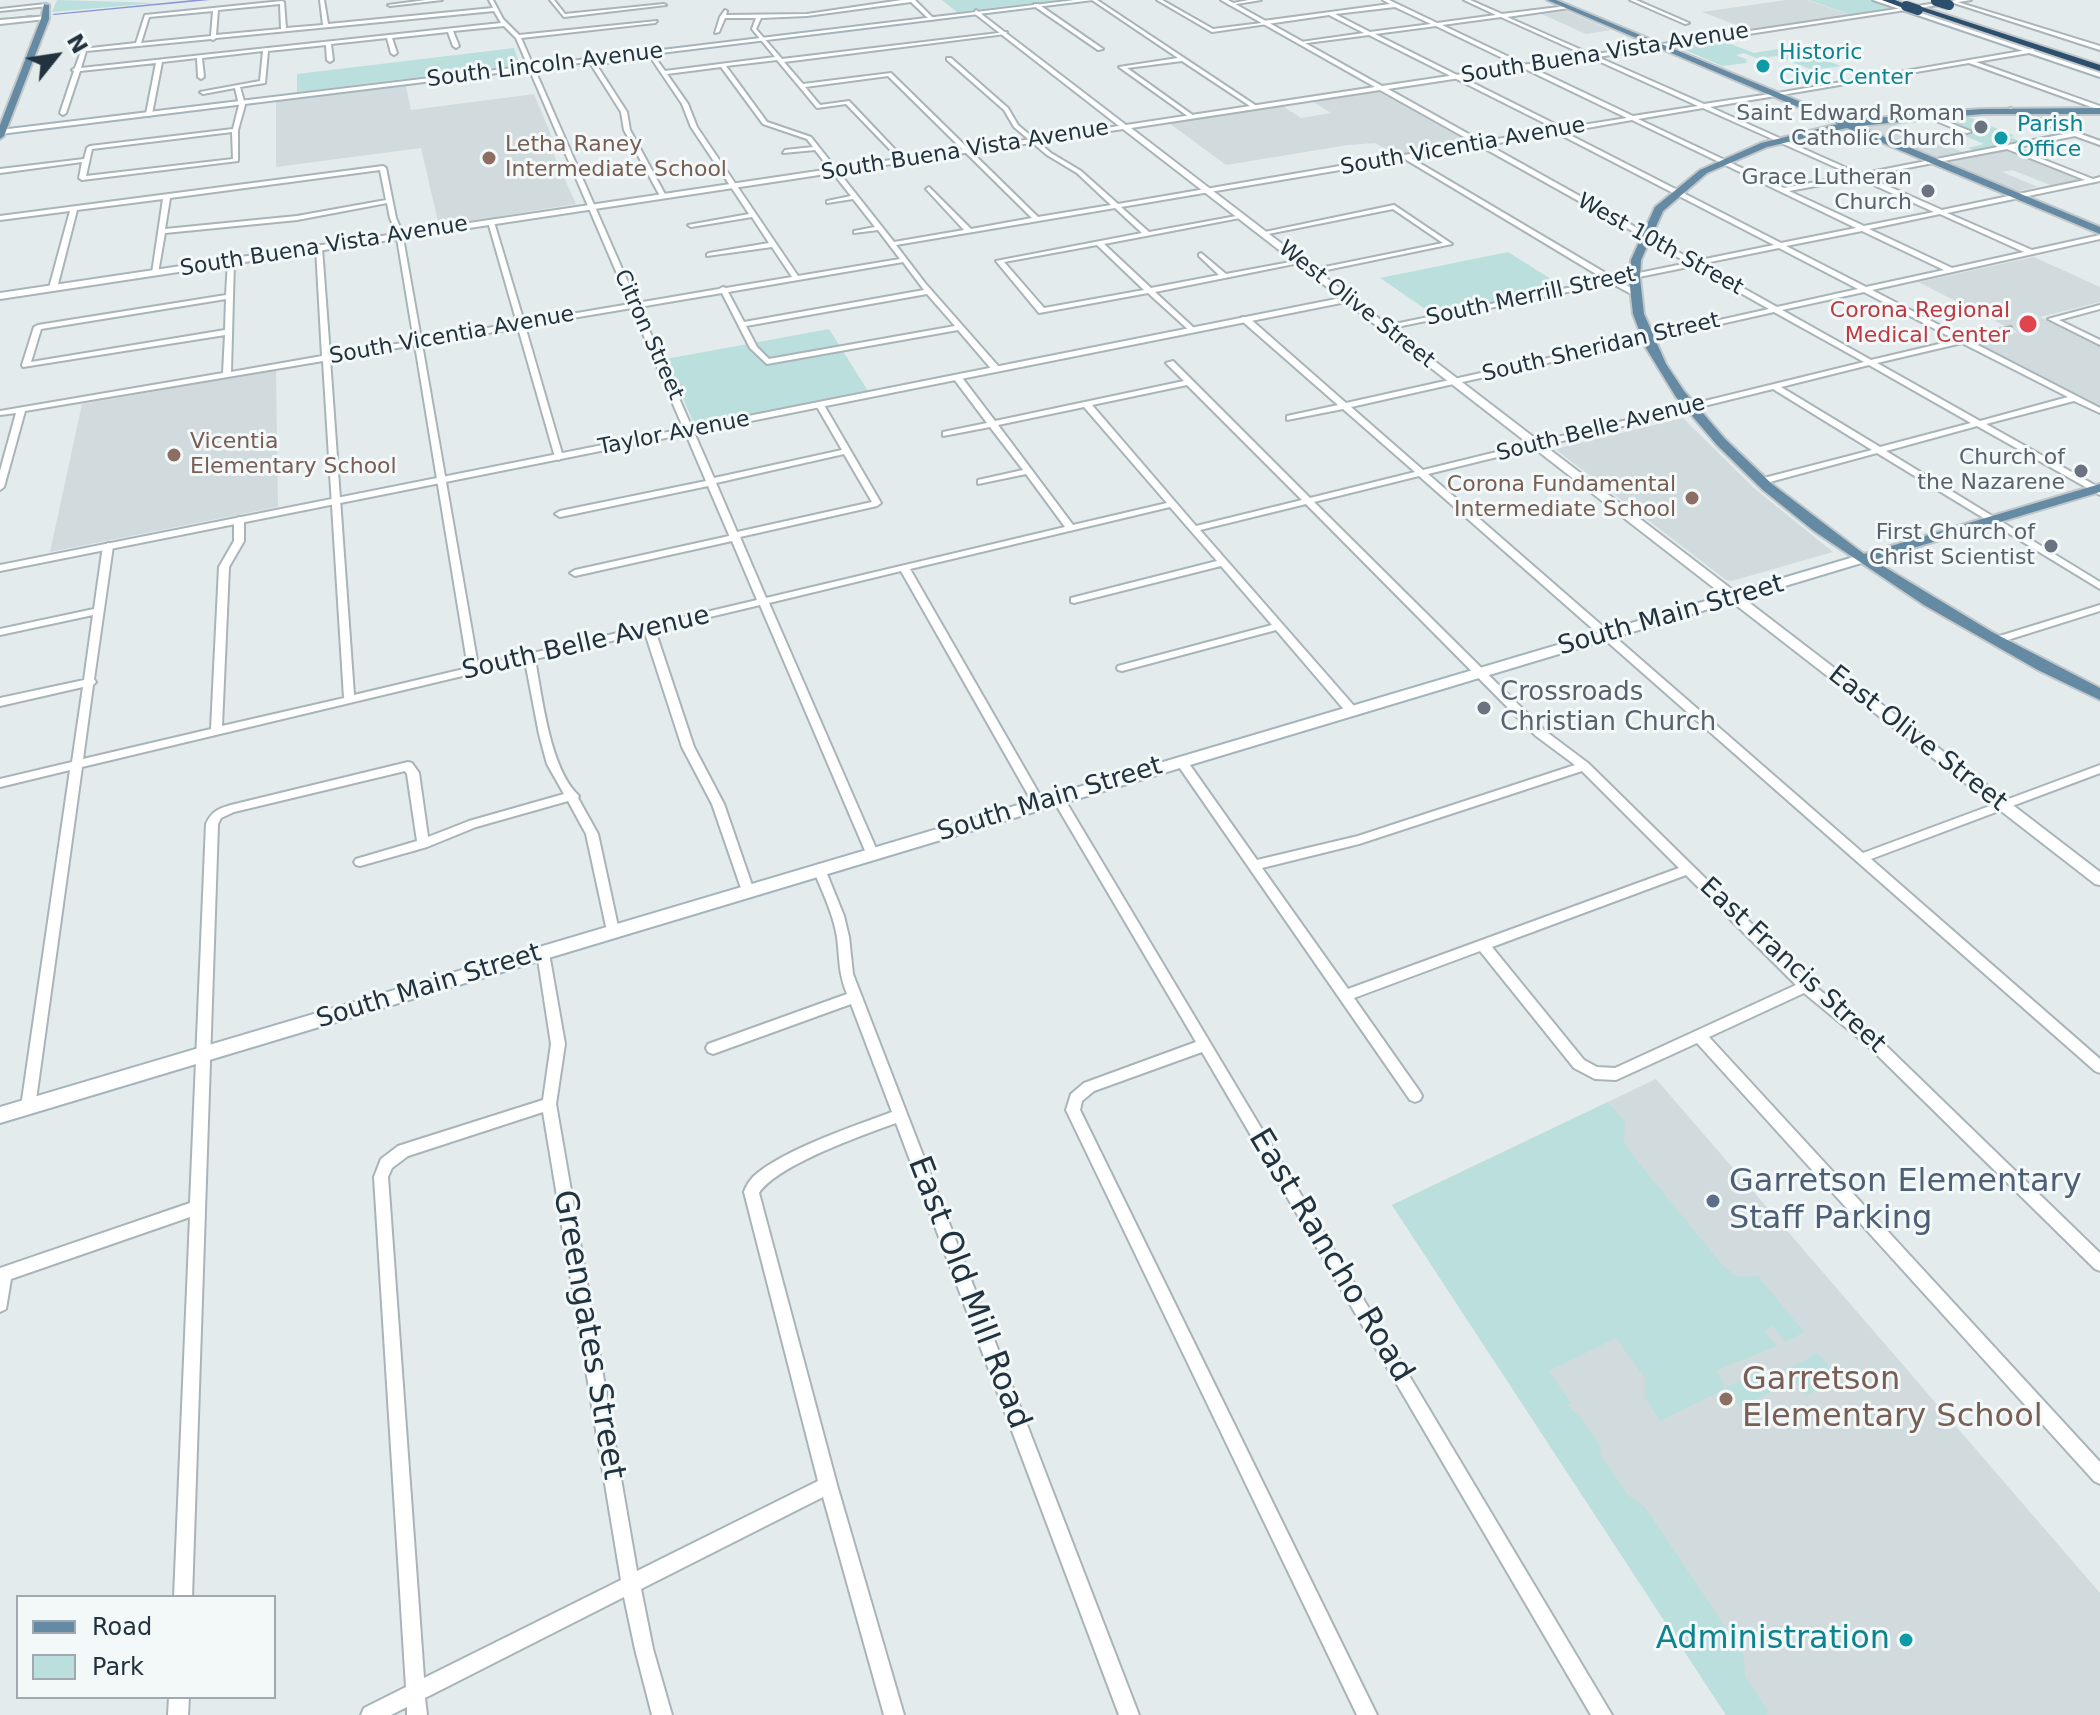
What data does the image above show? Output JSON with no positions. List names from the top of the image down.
{
  "streets": {
    "main road": ["South Lincoln Avenue", "South Main Street"],
    "street": [
      "South Buena Vista Avenue",
      "South Vicentia Avenue",
      "West 10th Street",
      "South Merrill Street",
      "West Olive Street",
      "Citron Street",
      "South Sheridan Street",
      "South Belle Avenue",
      "Taylor Avenue",
      "East Olive Street",
      "East Francis Street",
      "East Rancho Road",
      "East Old Mill Road",
      "Greengates Street"
    ]
  },
  "crossings": [
    ["South Buena Vista Avenue", "West 10th Street"],
    ["South Buena Vista Avenue", "West Olive Street"],
    ["South Buena Vista Avenue", "Citron Street"],
    ["South Lincoln Avenue", "West Olive Street"],
    ["South Lincoln Avenue", "Citron Street"],
    ["South Vicentia Avenue", "West 10th Street"],
    ["South Vicentia Avenue", "West Olive Street"],
    ["South Vicentia Avenue", "Citron Street"],
    ["West 10th Street", "South Merrill Street"],
    ["West 10th Street", "South Sheridan Street"],
    ["West 10th Street", "South Belle Avenue"],
    ["West 10th Street", "South Main Street"],
    ["South Merrill Street", "West Olive Street"],
    ["West Olive Street", "South Sheridan Street"],
    ["West Olive Street", "South Belle Avenue"],
    ["West Olive Street", "Taylor Avenue"],
    ["West Olive Street", "South Main Street"],
    ["West Olive Street", "East Olive Street"],
    ["Citron Street", "South Belle Avenue"],
    ["Citron Street", "Taylor Avenue"],
    ["Citron Street", "South Main Street"],
    ["South Belle Avenue", "East Francis Street"],
    ["South Main Street", "East Olive Street"],
    ["South Main Street", "East Francis Street"],
    ["South Main Street", "East Rancho Road"],
    ["South Main Street", "East Old Mill Road"],
    ["South Main Street", "Greengates Street"]
  ],
  "places": [
    "Historic Civic Center",
    "Saint Edward Roman Catholic Church",
    "Parish Office",
    "Letha Raney Intermediate School",
    "Grace Lutheran Church",
    "Corona Regional Medical Center",
    "Vicentia Elementary School",
    "Church of the Nazarene",
    "Corona Fundamental Intermediate School",
    "First Church of Christ Scientist",
    "Crossroads Christian Church",
    "Garretson Elementary Staff Parking",
    "Garretson Elementary School",
    "Administration"
  ],
  "legend": ["Road", "Park"],
  "north": "top right"
}
